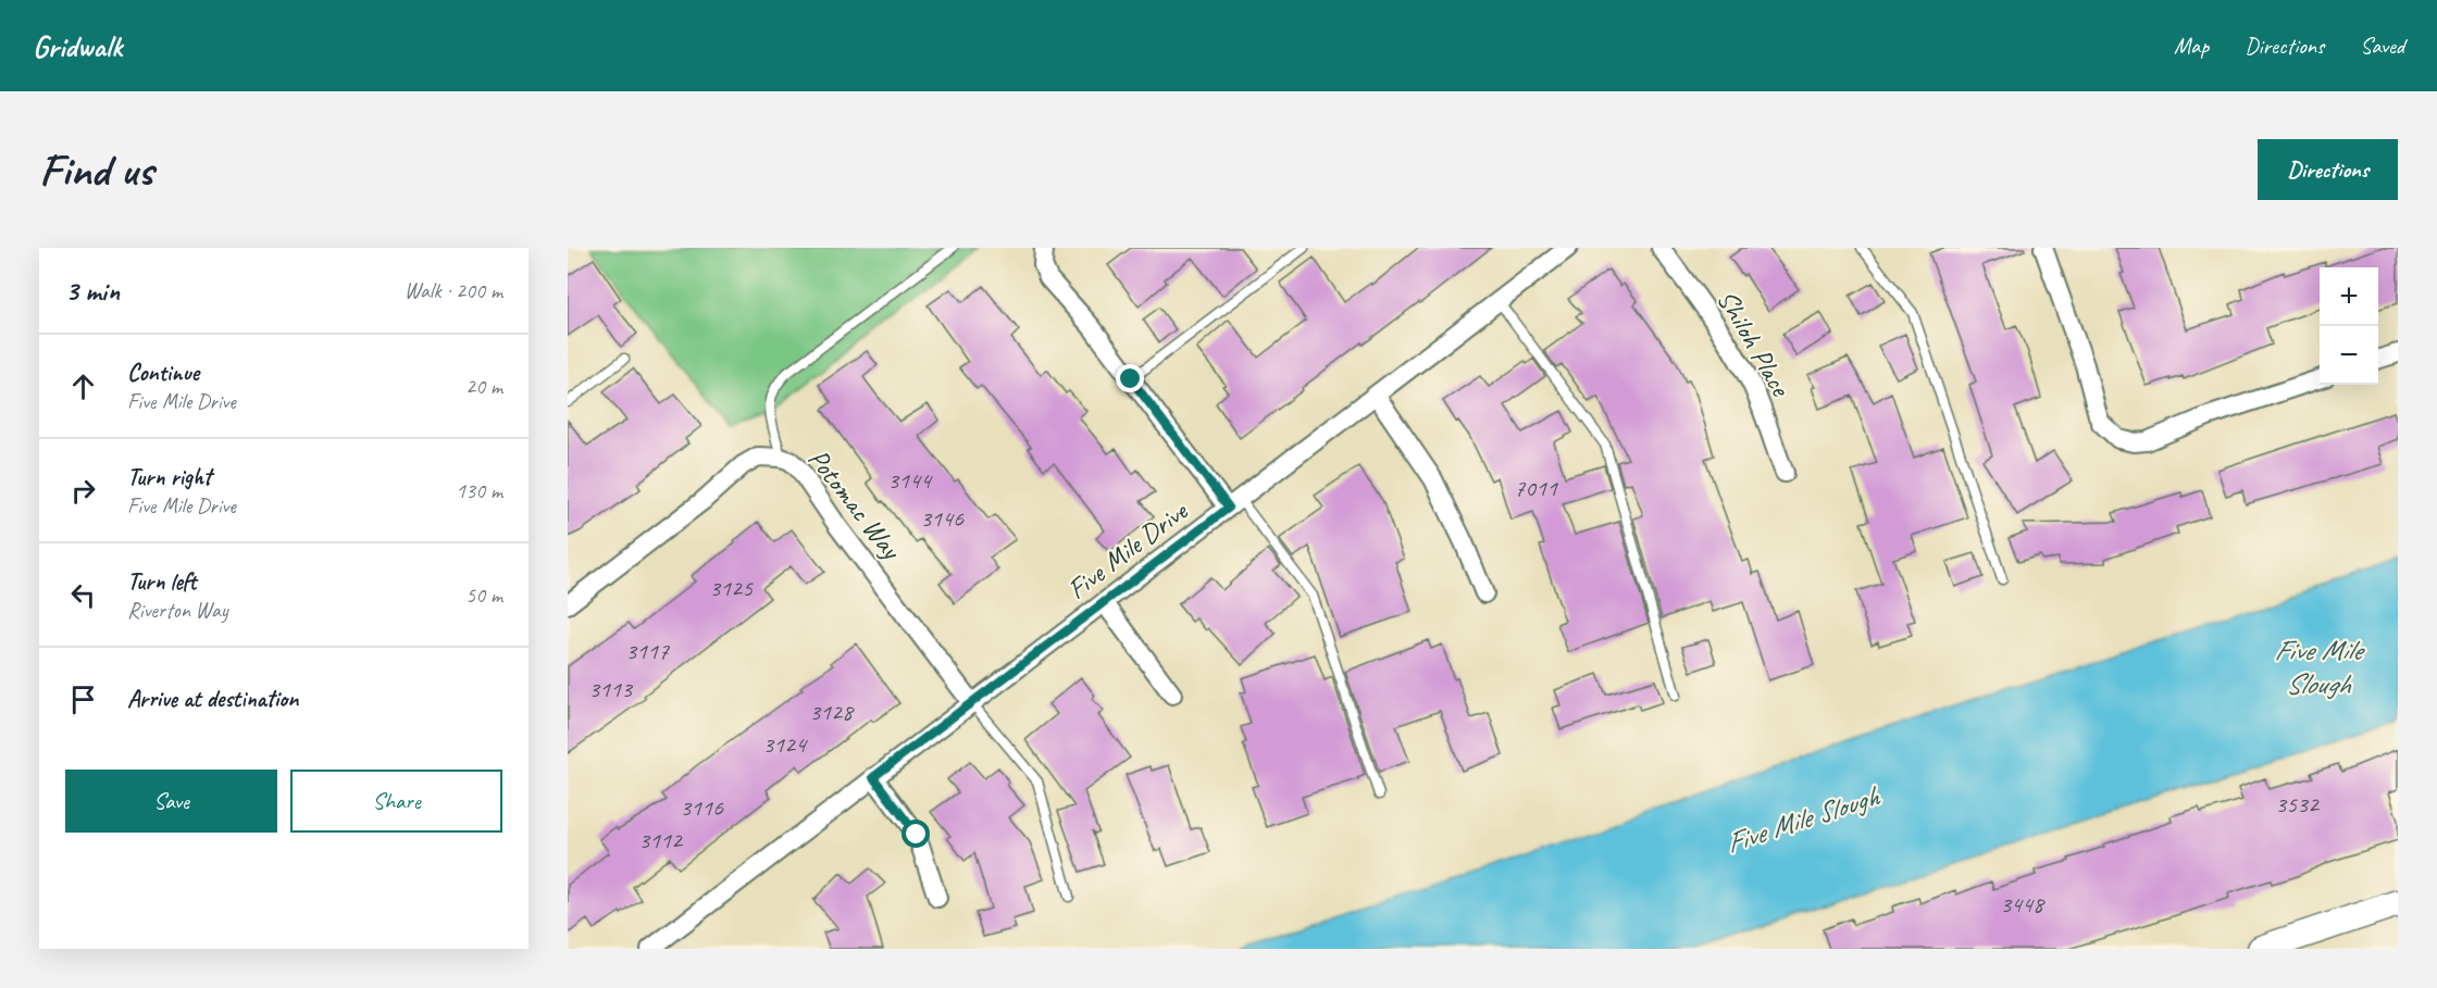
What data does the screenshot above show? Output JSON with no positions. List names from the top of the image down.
{
  "streets": {
    "street": ["Shiloh Place", "Potomac Way", "Five Mile Drive"]
  },
  "crossings": [
    ["Potomac Way", "Five Mile Drive"]
  ],
  "water": ["Five Mile Slough"],
  "house_numbers": [
    "3144",
    "7011",
    "3146",
    "3125",
    "3117",
    "3113",
    "3128",
    "3124",
    "3532",
    "3116",
    "3112",
    "3448"
  ],
  "page": {
    "header": "Gridwalk",
    "nav": ["Map", "Directions", "Saved"],
    "buttons": [
      "Directions",
      ["Save", "Share"]
    ],
    "title": "Find us",
    "heading": ["3 min", "Walk · 200 m"],
    "map_buttons": ["+", "−"],
    "list": [
      ["Continue", "Five Mile Drive", "20 m"],
      ["Turn right", "Five Mile Drive", "130 m"],
      ["Turn left", "Riverton Way", "50 m"],
      "Arrive at destination"
    ]
  }
}
